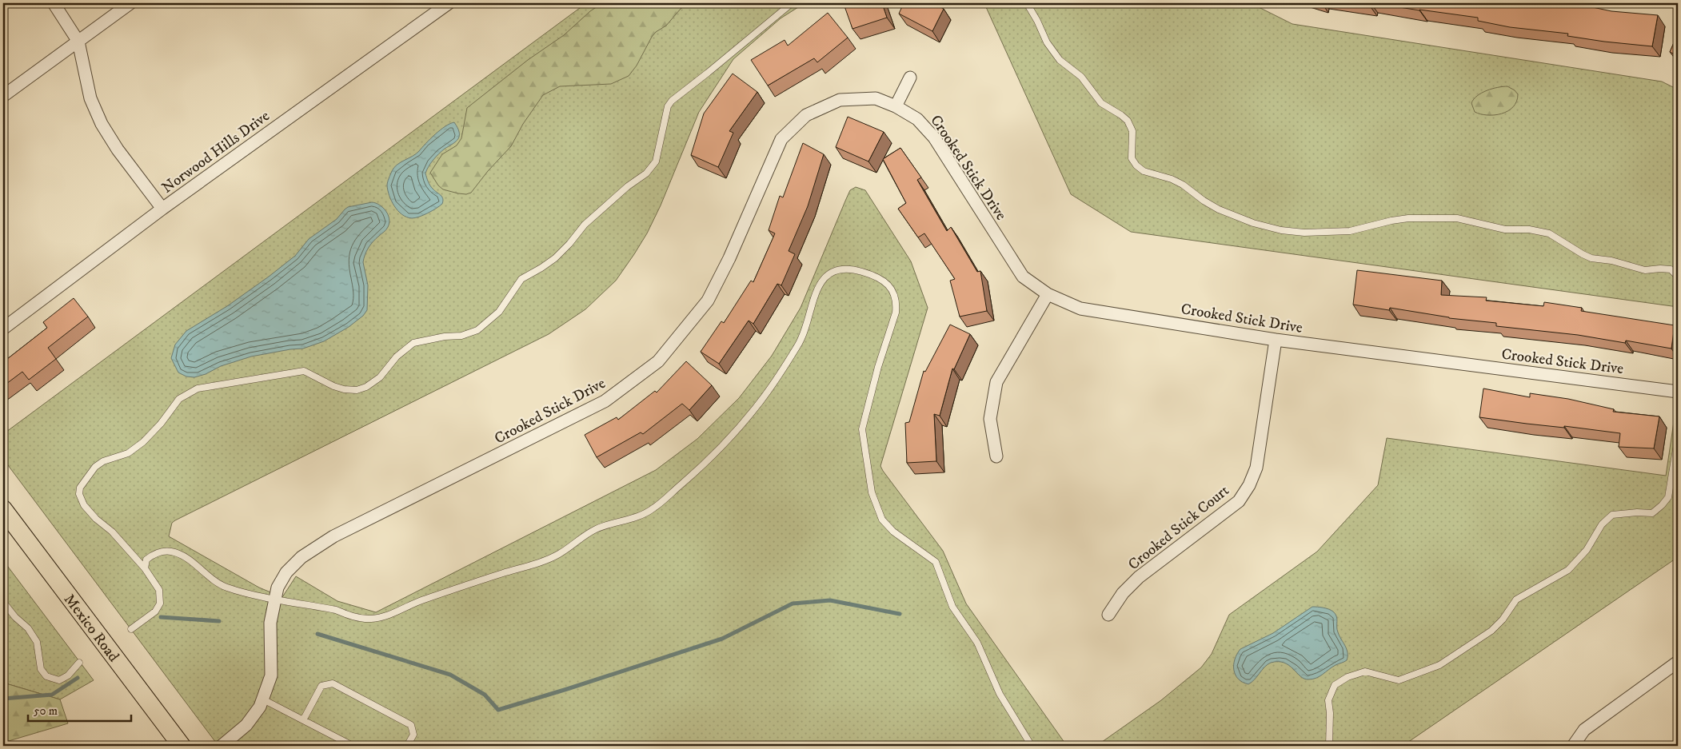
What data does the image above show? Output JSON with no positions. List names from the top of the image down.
{
  "streets": {
    "main road": ["Mexico Road"],
    "street": ["Norwood Hills Drive", "Crooked Stick Drive", "Crooked Stick Court"]
  },
  "crossings": [
    ["Crooked Stick Drive", "Crooked Stick Court"]
  ],
  "scale_bar": "50 m"
}
